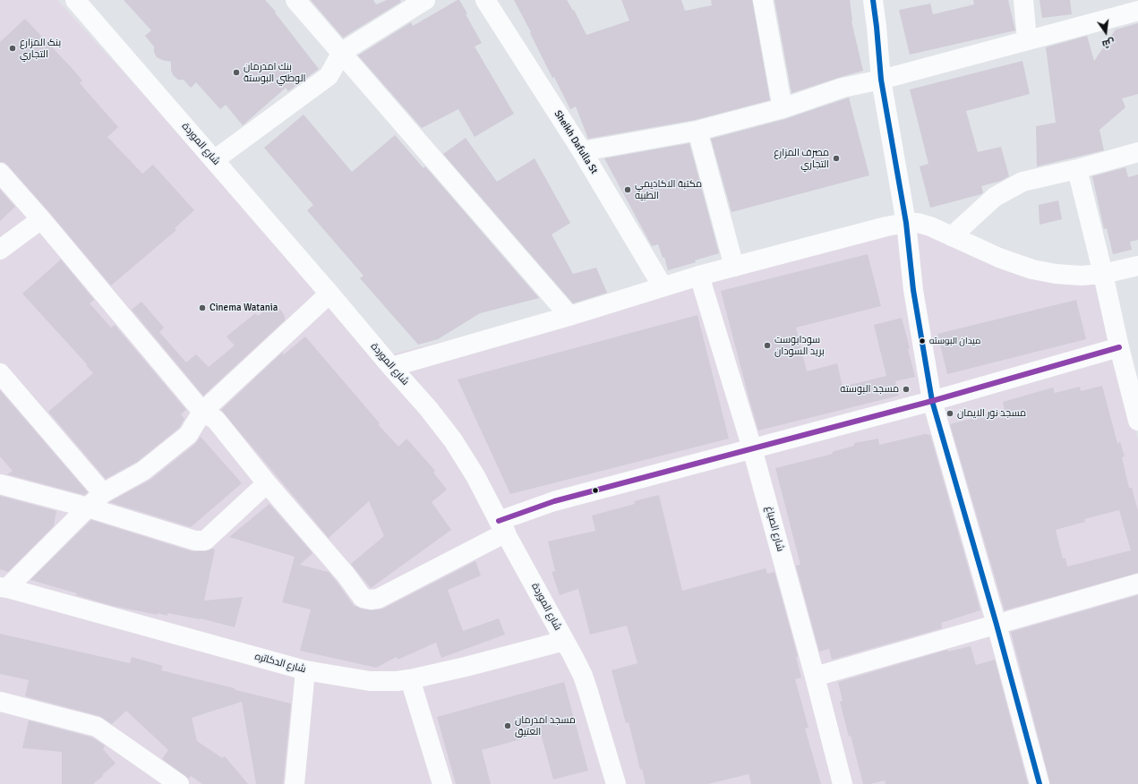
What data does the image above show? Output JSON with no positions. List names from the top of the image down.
{
  "streets": {
    "street": [
      "Sheikh Dafulla St",
      "شارع الموردة",
      "شارع الصياغ",
      "شارع الدكاتره"
    ]
  },
  "crossings": [
    ["شارع الموردة", "شارع الدكاتره"]
  ],
  "places": [
    "بنک المزارع التجاري",
    "بنك امدرمان الوطني البوستة",
    "مصرف المزارع التجاري",
    "مكتبة الاكاديمي الطبيه",
    "Cinema Watania",
    "ميدان البوسته",
    "سودابوست بريد السودان",
    "مسجد البوسته",
    "مسجد نور الايمان",
    "مسجد امدرمان العتيق"
  ],
  "north": "bottom"
}
